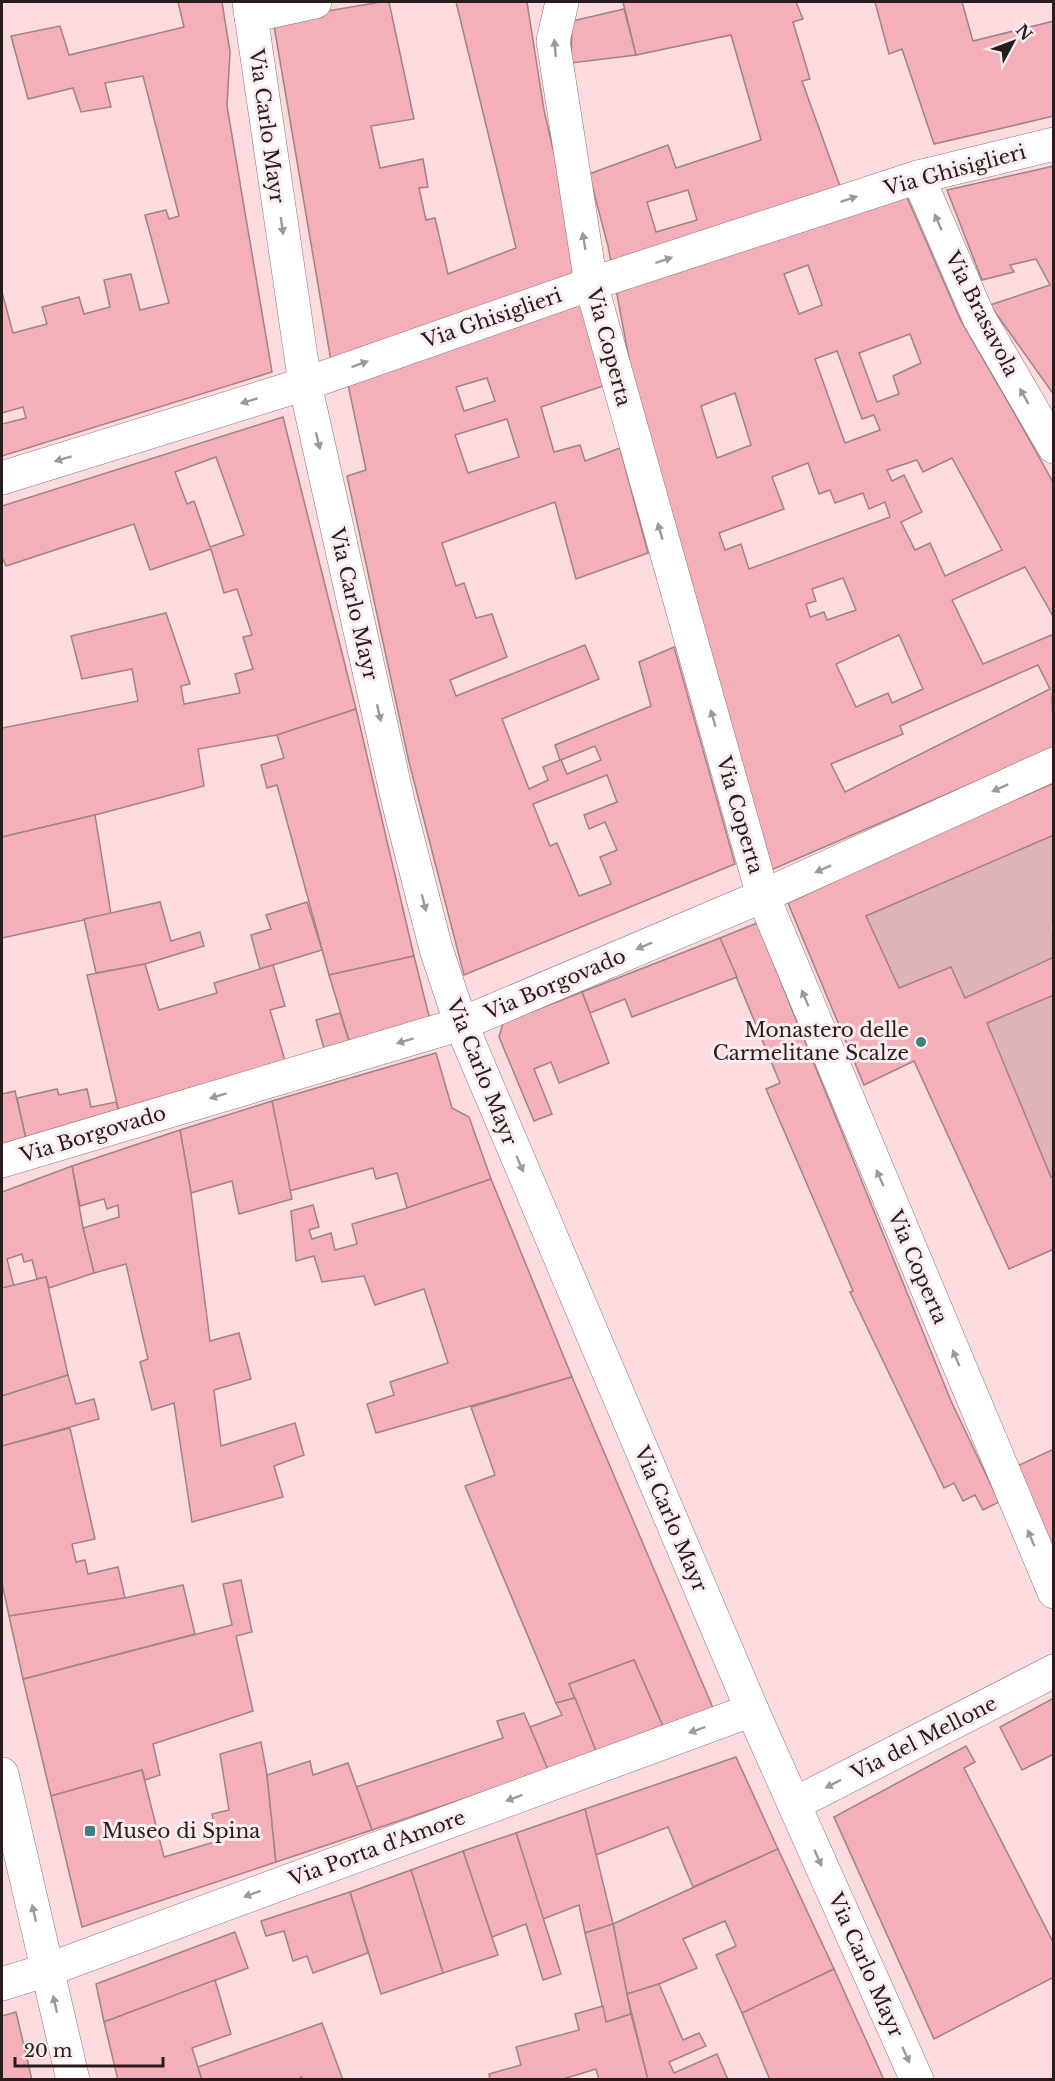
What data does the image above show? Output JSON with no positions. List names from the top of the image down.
{
  "streets": {
    "street": [
      "Via Carlo Mayr",
      "Via Ghisiglieri",
      "Via Brasavola",
      "Via Coperta",
      "Via Borgovado",
      "Via del Mellone",
      "Via Porta d'Amore"
    ]
  },
  "crossings": [
    ["Via Carlo Mayr", "Via Ghisiglieri"],
    ["Via Carlo Mayr", "Via Borgovado"],
    ["Via Carlo Mayr", "Via del Mellone"],
    ["Via Carlo Mayr", "Via Porta d'Amore"],
    ["Via Ghisiglieri", "Via Brasavola"],
    ["Via Ghisiglieri", "Via Coperta"],
    ["Via Coperta", "Via Borgovado"]
  ],
  "one_way": [
    "Via Carlo Mayr",
    "Via Brasavola",
    "Via Coperta",
    "Via Borgovado",
    "Via del Mellone",
    "Via Porta d'Amore"
  ],
  "places": {
    "other": ["Monastero delle Carmelitane Scalze"],
    "transit": ["Museo di Spina"]
  },
  "scale_bar": "20 m",
  "north": "top right"
}
